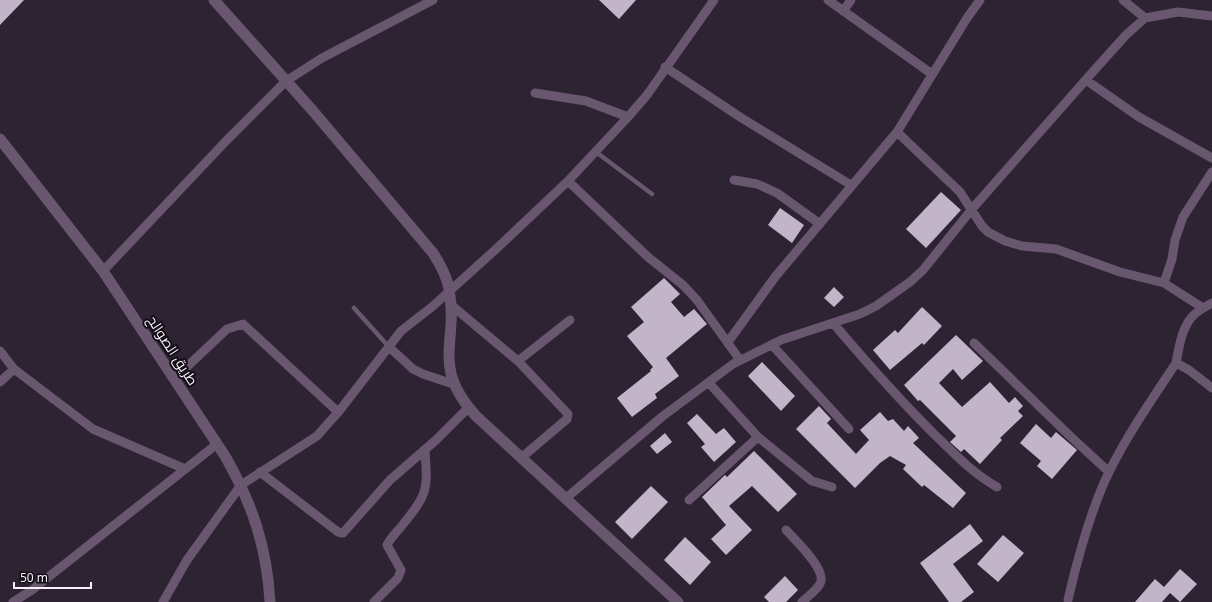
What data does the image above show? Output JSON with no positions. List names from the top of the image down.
{
  "streets": {
    "street": ["طريق الصوالح"]
  },
  "scale_bar": "50 m"
}
